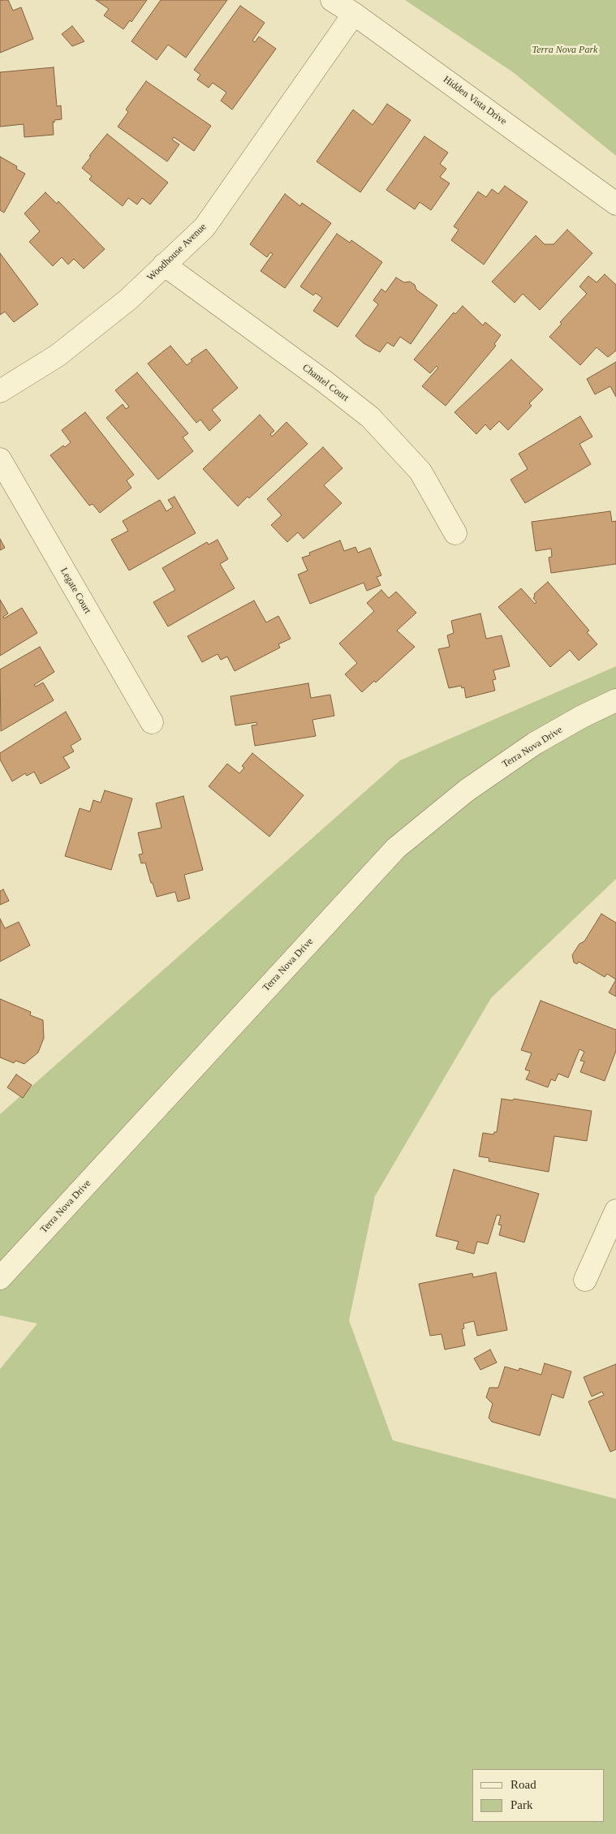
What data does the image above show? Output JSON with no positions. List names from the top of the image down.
{
  "streets": {
    "street": [
      "Hidden Vista Drive",
      "Woodhouse Avenue",
      "Chantel Court",
      "Legate Court",
      "Terra Nova Drive"
    ]
  },
  "crossings": [
    ["Hidden Vista Drive", "Woodhouse Avenue"],
    ["Woodhouse Avenue", "Chantel Court"]
  ],
  "parks": ["Terra Nova Park"],
  "legend": ["Road", "Park"]
}
